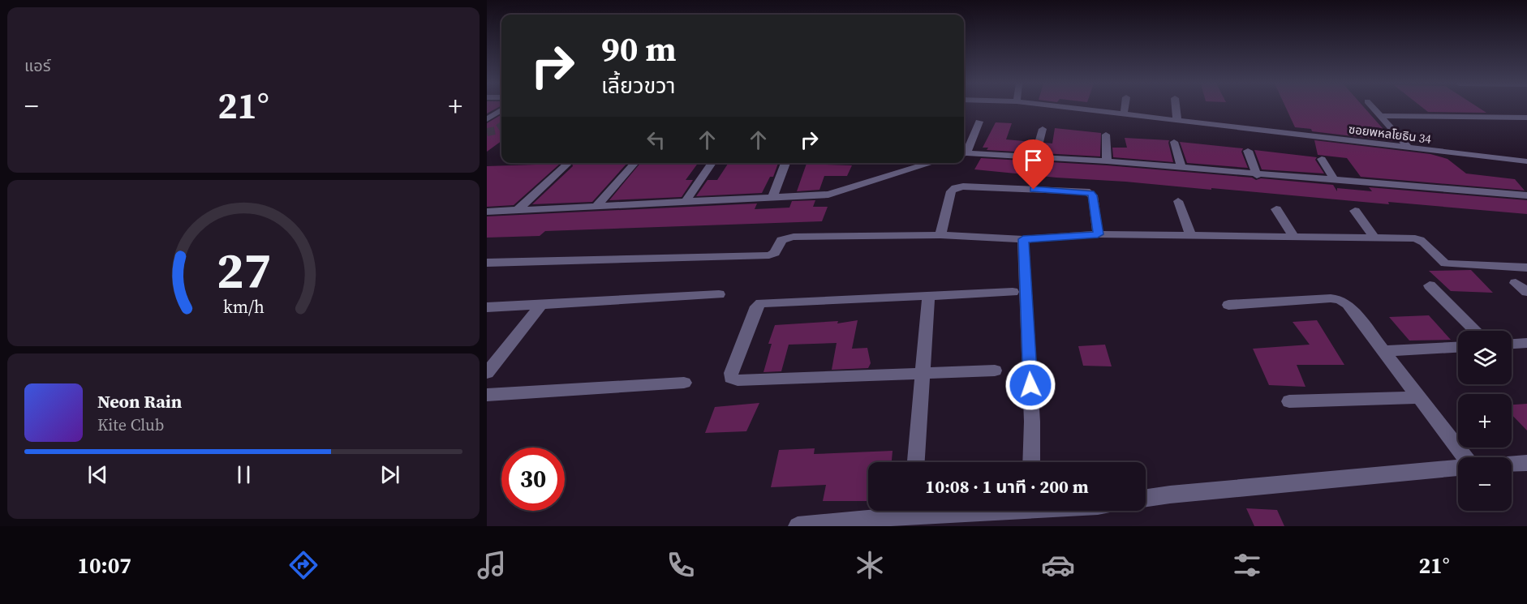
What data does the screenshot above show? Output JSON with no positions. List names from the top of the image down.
{
  "streets": {
    "street": ["ซอยพหลโยธิน 34"]
  },
  "page": {
    "tile": "แอร์",
    "turn": ["90 m", "เลี้ยวขวา"],
    "heat": ["−", "21°", "+"],
    "map_buttons": ["+", "−"],
    "song": ["Neon Rain", "Kite Club"],
    "limit": "30",
    "trip": "10:08 · 1 นาที · 200 m",
    "tabs": ["10:07", "21°"],
    "gauge": ["27", "km/h"]
  }
}
